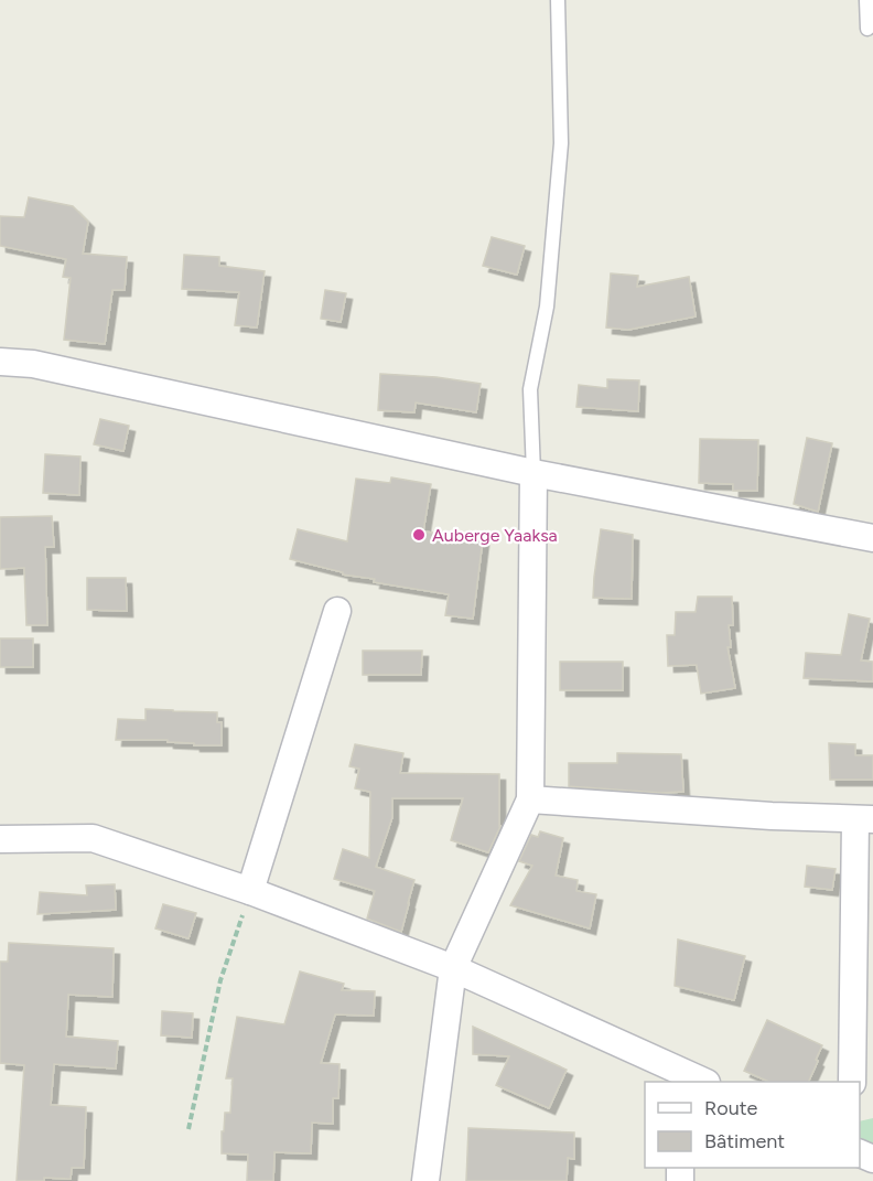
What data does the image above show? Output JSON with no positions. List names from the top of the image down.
{
  "places": ["Auberge Yaaksa"],
  "legend": ["Route", "Bâtiment"]
}
